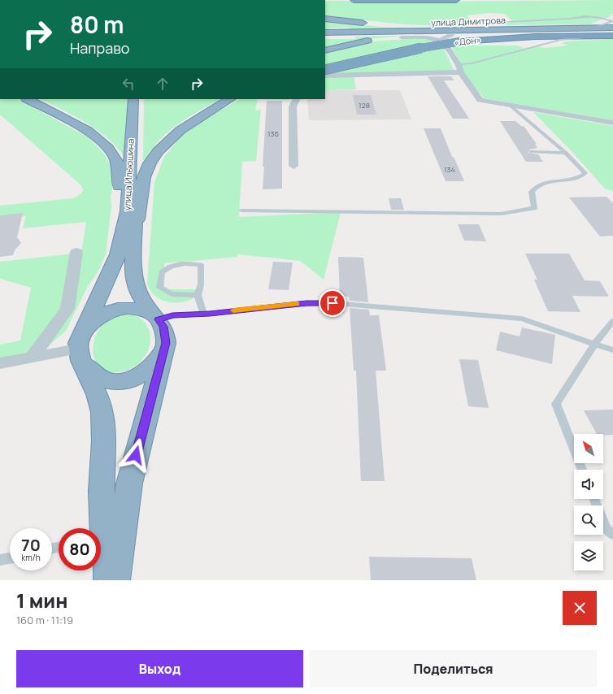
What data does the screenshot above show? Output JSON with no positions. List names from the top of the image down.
{
  "streets": {
    "highway": ["улица Димитрова", "«Дон»", "улица Ильюшина"]
  },
  "house_numbers": ["128", "136", "134"],
  "north": "top left",
  "page": {
    "turn": ["80 m", "Направо"],
    "speed": "70 km/h",
    "limit": "80",
    "heading": ["1 мин", "160 m · 11:19"],
    "buttons": ["Выход", "Поделиться"]
  }
}
